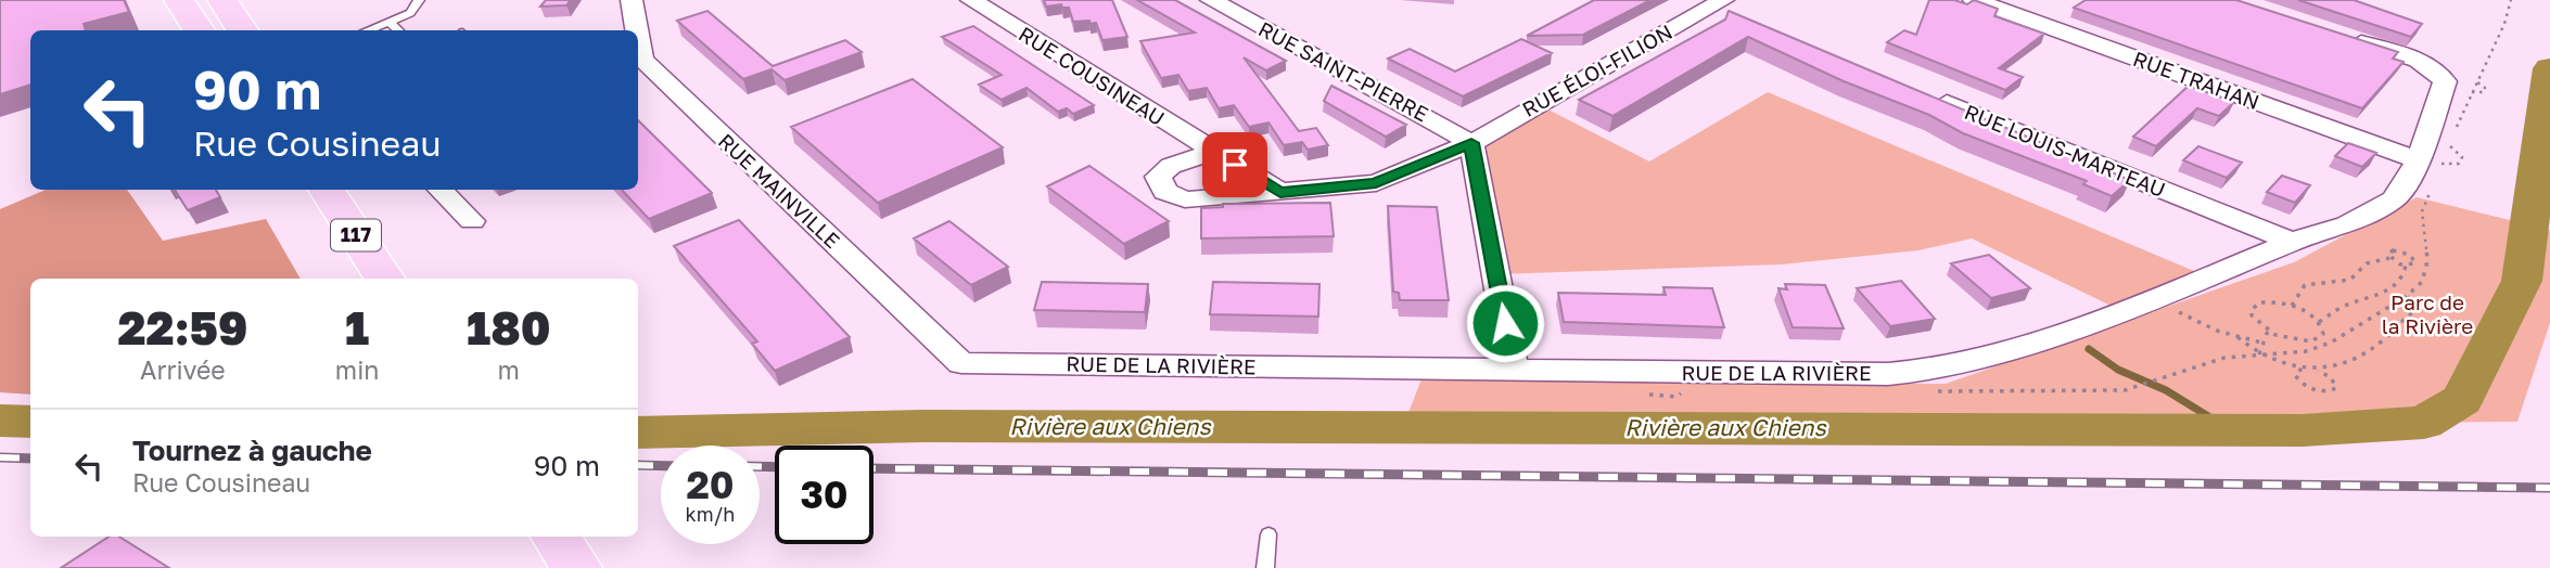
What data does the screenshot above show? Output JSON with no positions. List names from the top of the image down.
{
  "streets": {
    "main road": ["117"],
    "street": [
      "RUE ÉLOI-FILION",
      "RUE SAINT-PIERRE",
      "RUE COUSINEAU",
      "RUE TRAHAN",
      "RUE LOUIS-MARTEAU",
      "RUE MAINVILLE",
      "RUE DE LA RIVIÈRE"
    ]
  },
  "crossings": [
    ["RUE ÉLOI-FILION", "RUE SAINT-PIERRE"],
    ["RUE TRAHAN", "RUE DE LA RIVIÈRE"],
    ["RUE LOUIS-MARTEAU", "RUE DE LA RIVIÈRE"],
    ["RUE MAINVILLE", "RUE DE LA RIVIÈRE"]
  ],
  "water": ["Rivière aux Chiens"],
  "parks": ["Parc de la Rivière"],
  "page": {
    "turn": ["90 m", "Rue Cousineau"],
    "eta": [
      "22:59",
      "Arrivée",
      "1",
      "min",
      "180",
      "m"
    ],
    "list": [
      {
        "name": "Tournez à gauche",
        "note": "Rue Cousineau",
        "value": "90 m"
      }
    ],
    "speed": "20 km/h",
    "limit": "30"
  }
}
